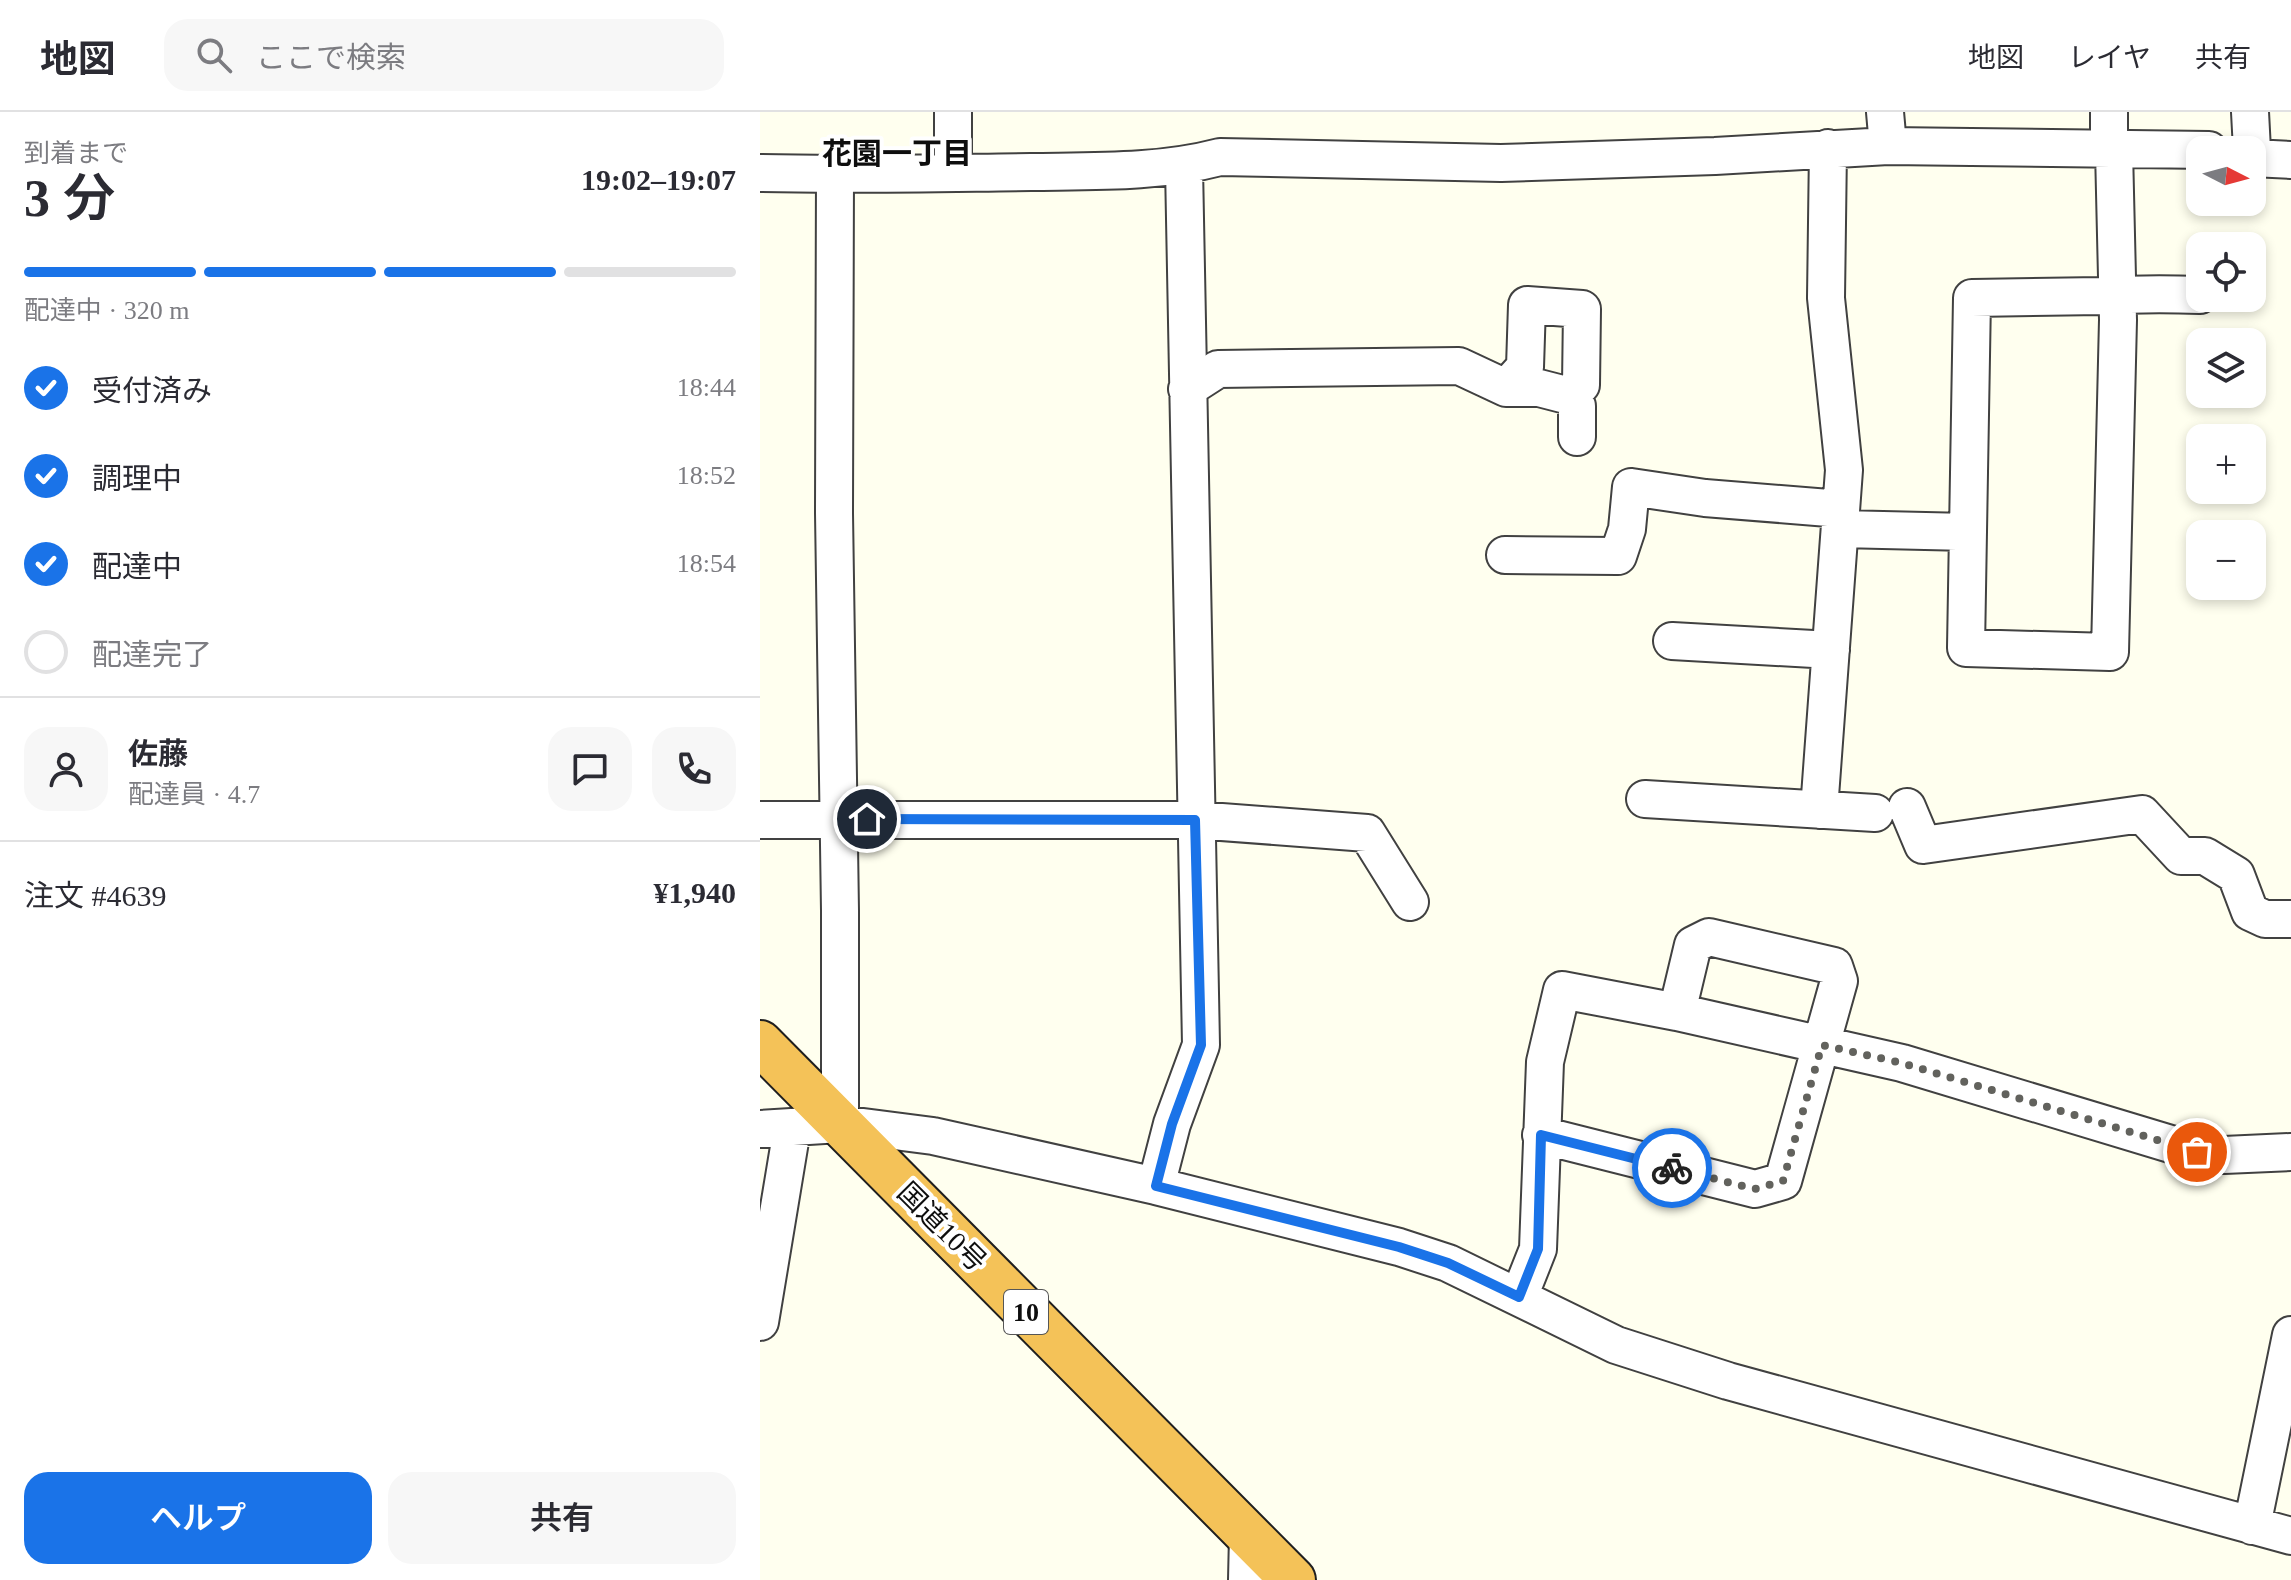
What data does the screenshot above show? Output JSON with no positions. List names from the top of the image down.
{
  "streets": {
    "highway": ["国道10号", "10"]
  },
  "districts": ["花園一丁目"],
  "north": "right",
  "page": {
    "header": "地図",
    "search": "ここで検索",
    "nav": ["地図", "レイヤ", "共有"],
    "heading": ["3 分", "到着まで", "19:02–19:07"],
    "panel": [
      "佐藤",
      "配達員 · 4.7",
      "注文 #4639",
      "¥1,940"
    ],
    "map_buttons": ["+", "−"],
    "bar": "配達中 · 320 m",
    "list": [
      ["受付済み", "18:44"],
      ["調理中", "18:52"],
      ["配達中", "18:54"],
      "配達完了"
    ],
    "buttons": ["ヘルプ", "共有"]
  }
}
